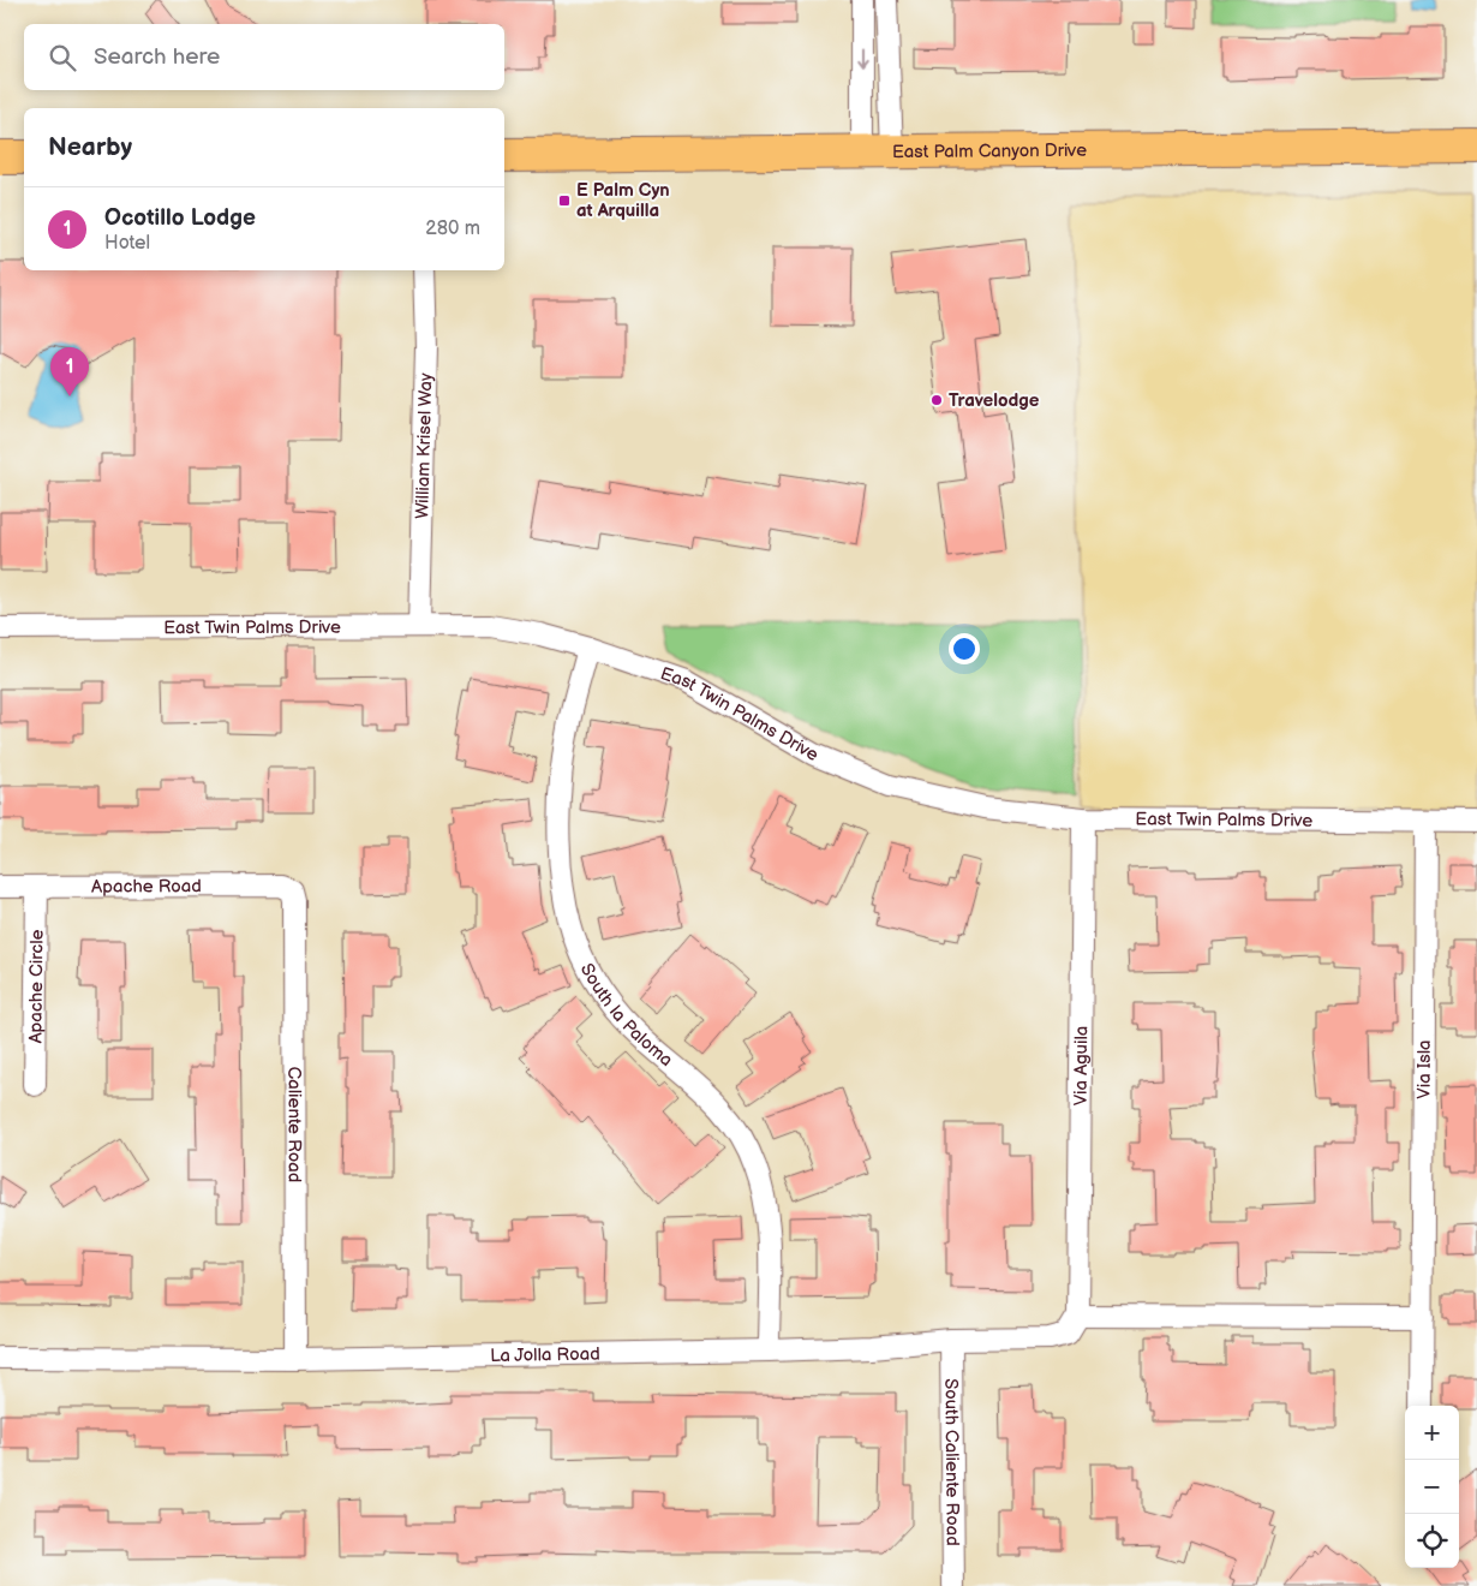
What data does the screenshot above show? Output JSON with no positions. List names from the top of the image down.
{
  "streets": {
    "main road": ["East Palm Canyon Drive"],
    "street": [
      "William Krisel Way",
      "East Twin Palms Drive",
      "Apache Road",
      "Apache Circle",
      "South la Paloma",
      "Via Aguila",
      "Via Isla",
      "Caliente Road",
      "La Jolla Road",
      "South Caliente Road"
    ]
  },
  "crossings": [
    ["William Krisel Way", "East Twin Palms Drive"],
    ["East Twin Palms Drive", "South la Paloma"],
    ["East Twin Palms Drive", "Via Aguila"],
    ["East Twin Palms Drive", "Via Isla"],
    ["Apache Road", "Apache Circle"],
    ["Apache Road", "Caliente Road"],
    ["South la Paloma", "La Jolla Road"],
    ["Via Aguila", "La Jolla Road"],
    ["Caliente Road", "La Jolla Road"],
    ["La Jolla Road", "South Caliente Road"]
  ],
  "places": {
    "transit": ["E Palm Cyn at Arquilla"],
    "other": ["Travelodge"]
  },
  "page": {
    "search": "Search here",
    "heading": "Nearby",
    "list": [
      {
        "mark": "1",
        "name": "Ocotillo Lodge",
        "note": "Hotel",
        "value": "280 m"
      }
    ],
    "pins": "1",
    "map_buttons": ["+", "−"]
  }
}
